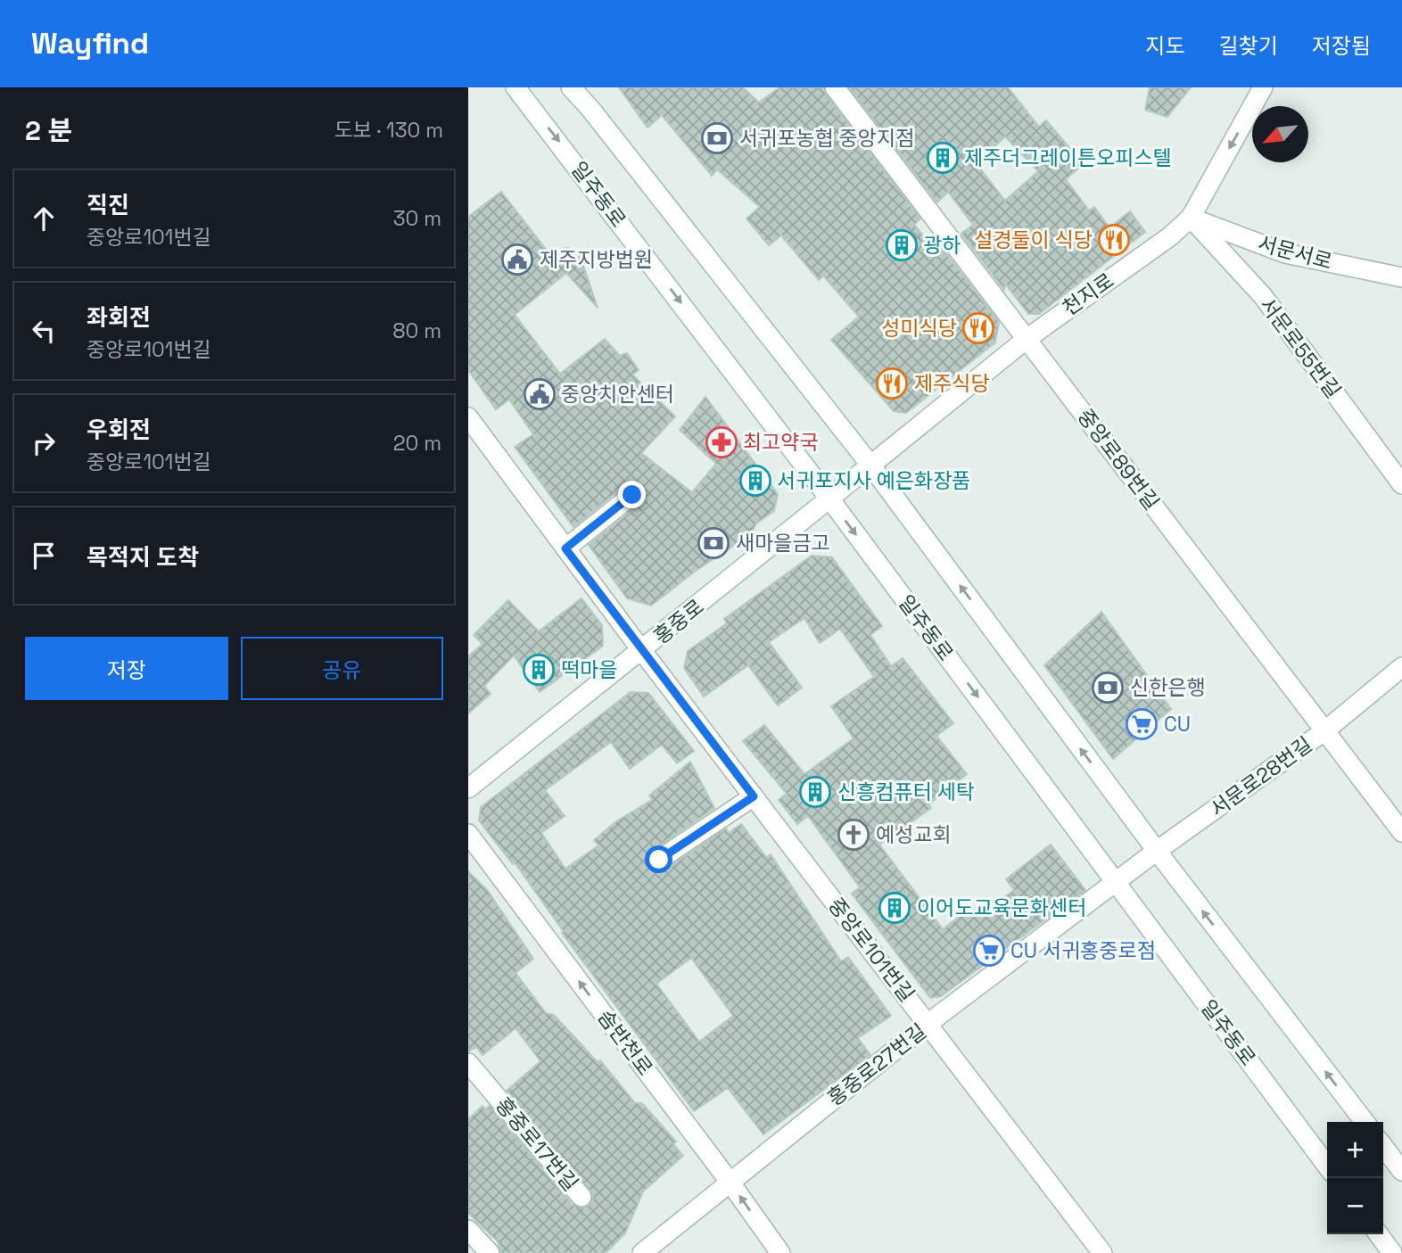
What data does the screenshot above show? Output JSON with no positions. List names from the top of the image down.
{
  "streets": {
    "street": [
      "일주동로",
      "서문서로",
      "천지로",
      "서문로55번길",
      "중앙로89번길",
      "홍중로",
      "서문로28번길",
      "중앙로101번길",
      "솜반천로",
      "홍중로27번길",
      "홍중로17번길"
    ]
  },
  "crossings": [
    ["일주동로", "홍중로"],
    ["일주동로", "서문로28번길"],
    ["일주동로", "홍중로27번길"],
    ["서문서로", "천지로"],
    ["서문서로", "서문로55번길"],
    ["천지로", "서문로55번길"],
    ["천지로", "중앙로89번길"],
    ["천지로", "홍중로"],
    ["중앙로89번길", "서문로28번길"],
    ["홍중로", "중앙로101번길"],
    ["서문로28번길", "홍중로27번길"],
    ["중앙로101번길", "홍중로27번길"],
    ["솜반천로", "홍중로27번길"]
  ],
  "one_way": ["솜반천로"],
  "places": {
    "bank": ["서귀포농협 중앙지점", "새마을금고", "신한은행"],
    "building": [
      "제주더그레이튼오피스텔",
      "광하",
      "서귀포지사 예은화장품",
      "떡마을",
      "신흥컴퓨터 세탁",
      "이어도교육문화센터"
    ],
    "restaurant": ["설경둘이 식당", "성미식당", "제주식당"],
    "public building": ["제주지방법원", "중앙치안센터"],
    "pharmacy": ["최고약국"],
    "supermarket": ["CU", "CU 서귀홍중로점"],
    "church": ["예성교회"]
  },
  "north": "bottom left",
  "page": {
    "header": "Wayfind",
    "nav": ["지도", "길찾기", "저장됨"],
    "heading": ["2 분", "도보 · 130 m"],
    "list": [
      ["직진", "중앙로101번길", "30 m"],
      ["좌회전", "중앙로101번길", "80 m"],
      ["우회전", "중앙로101번길", "20 m"],
      "목적지 도착"
    ],
    "buttons": ["저장", "공유"],
    "map_buttons": ["+", "−"]
  }
}
